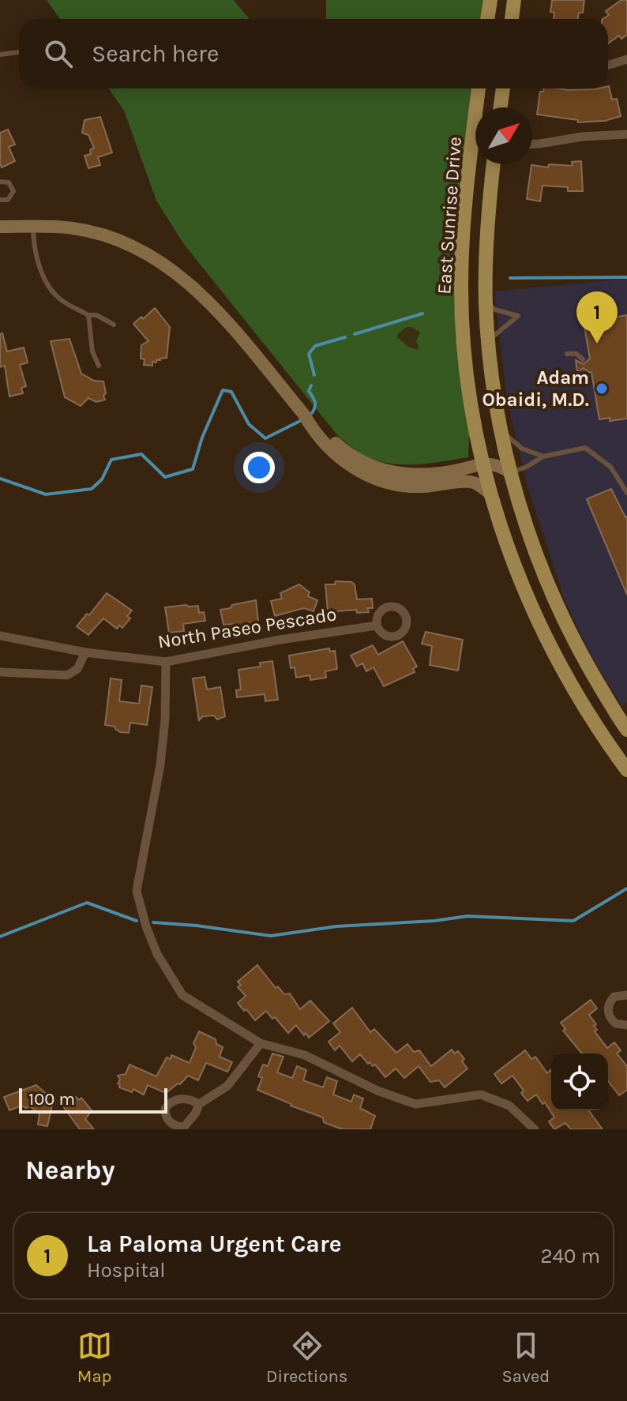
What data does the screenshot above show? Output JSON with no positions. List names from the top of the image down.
{
  "streets": {
    "main road": ["East Sunrise Drive"],
    "street": ["North Paseo Pescado"]
  },
  "places": ["Adam Obaidi, M.D."],
  "scale_bar": "100 m",
  "north": "top right",
  "page": {
    "search": "Search here",
    "pins": "1",
    "scale": "100 m",
    "heading": "Nearby",
    "list": [
      {
        "mark": "1",
        "name": "La Paloma Urgent Care",
        "note": "Hospital",
        "value": "240 m"
      }
    ],
    "nav": ["Map", "Directions", "Saved"]
  }
}
